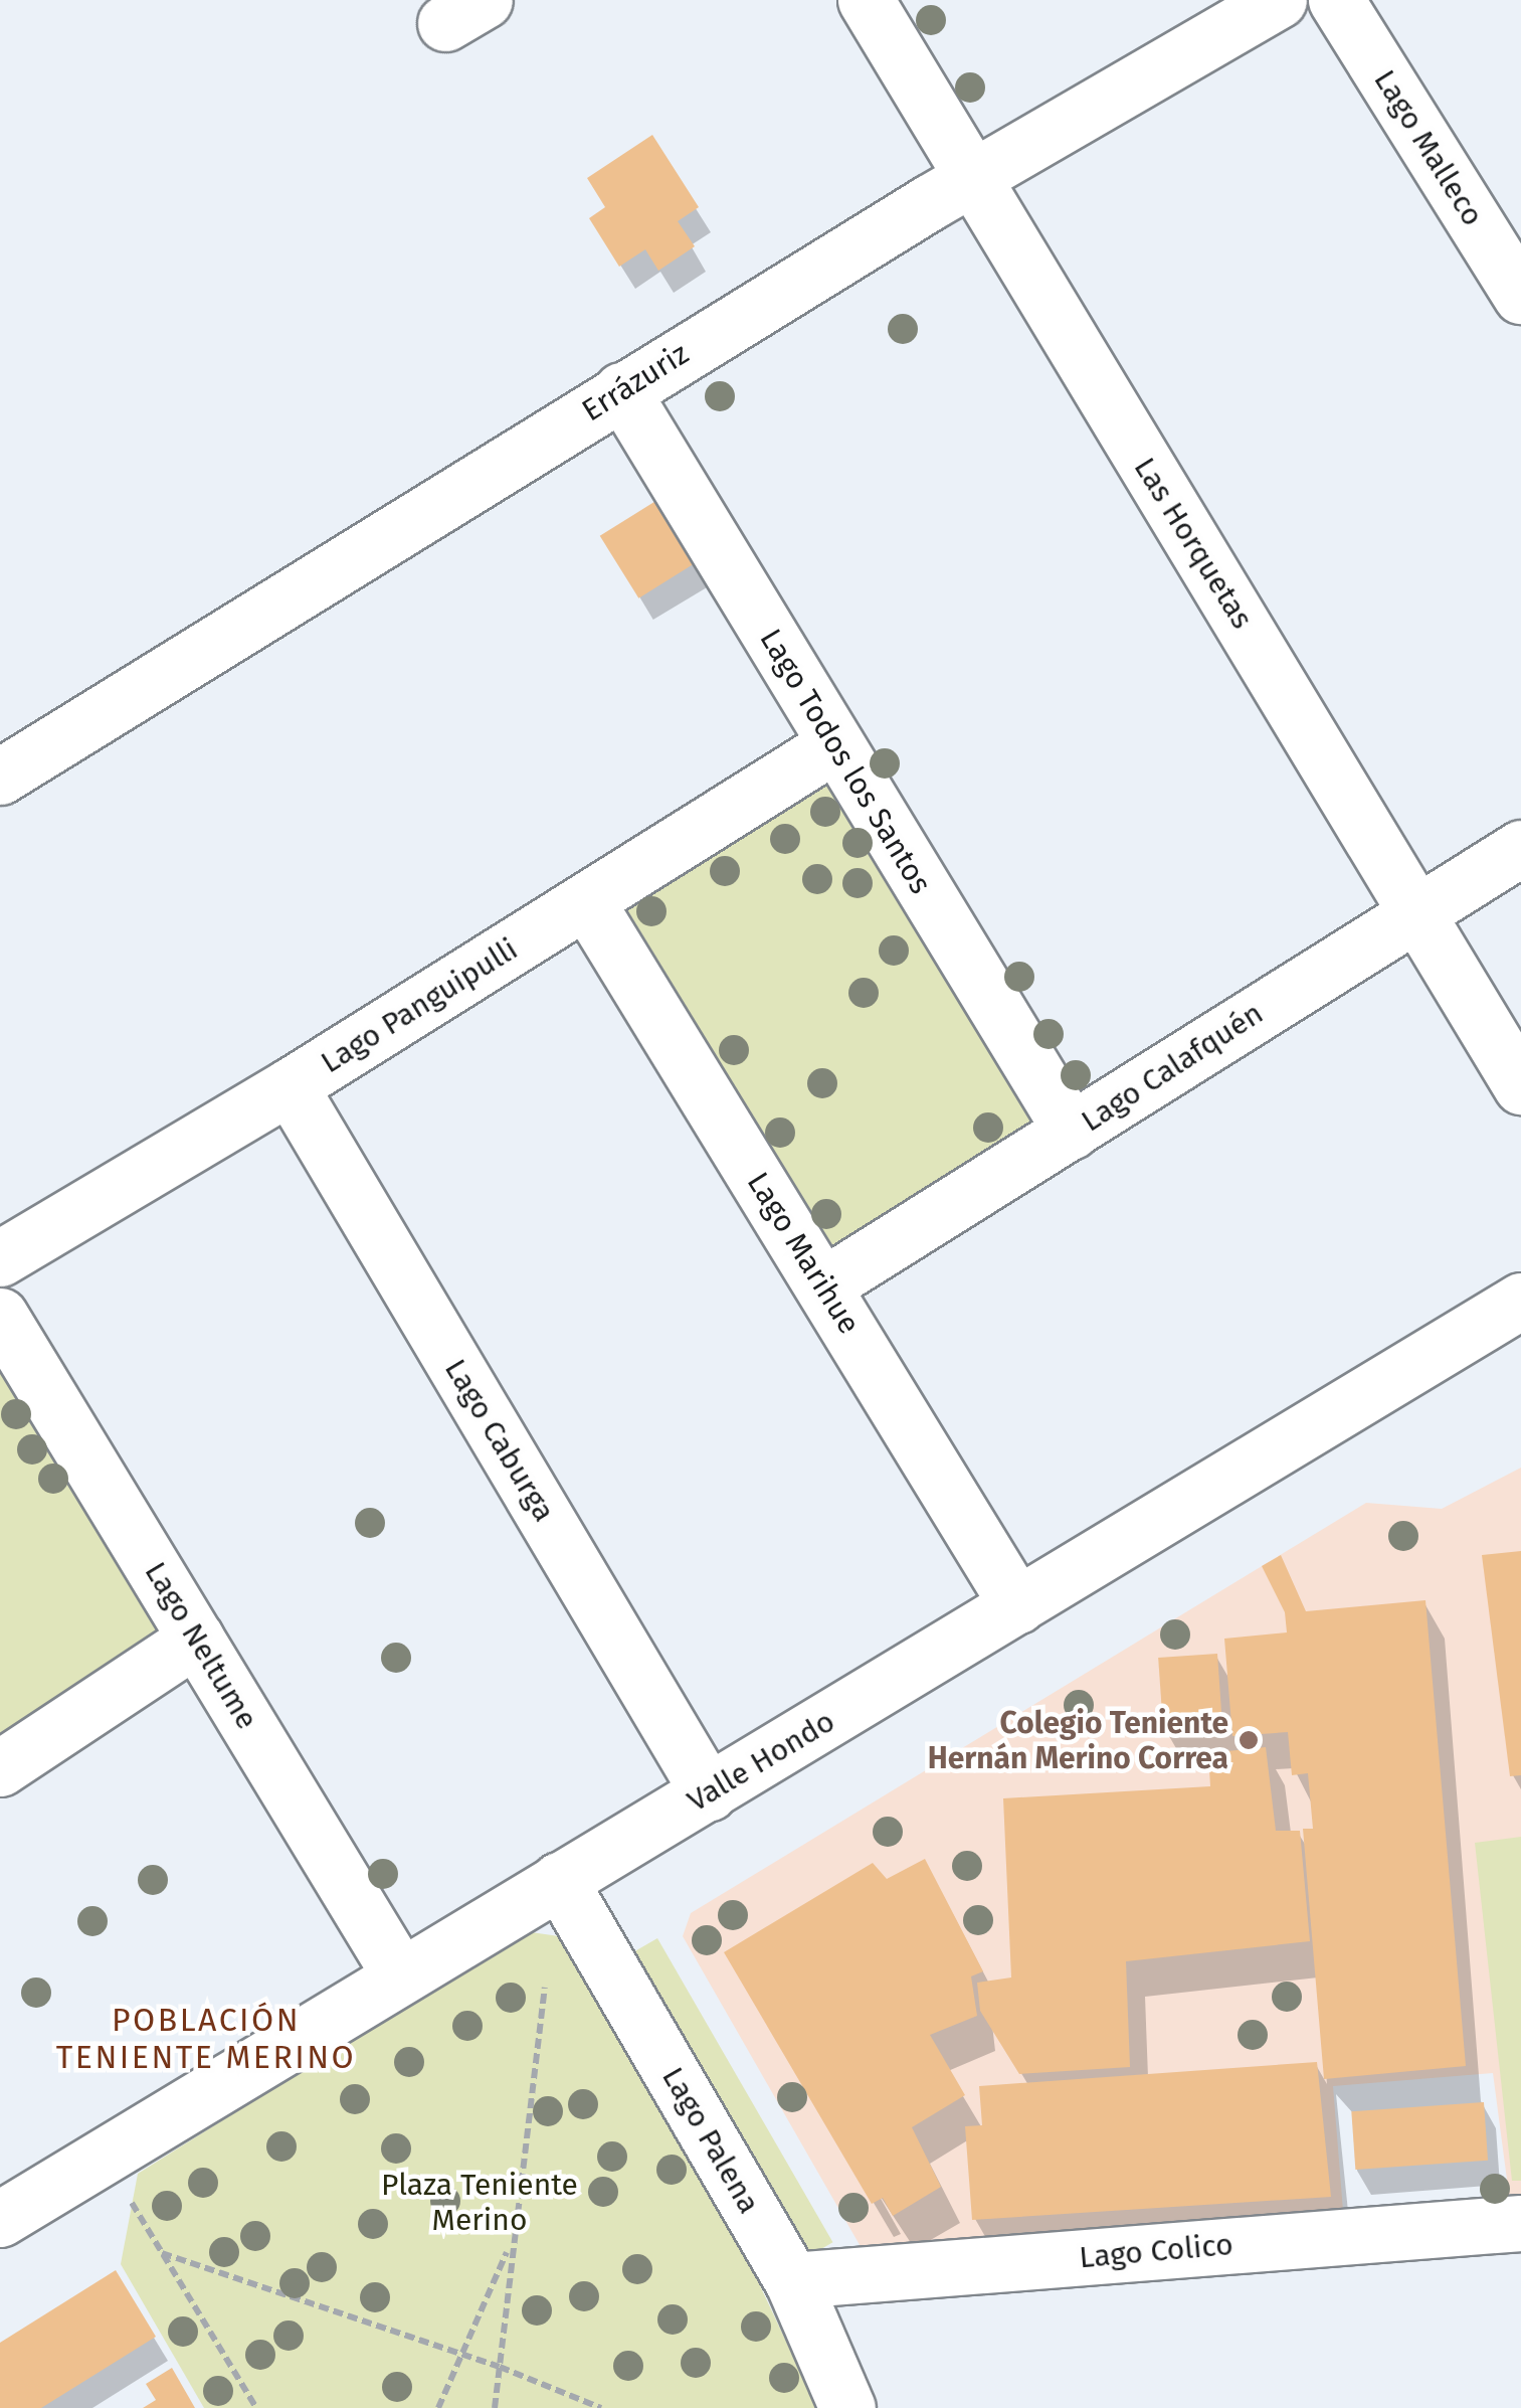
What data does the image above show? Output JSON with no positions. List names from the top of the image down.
{
  "streets": {
    "street": [
      "Lago Malleco",
      "Errázuriz",
      "Las Horquetas",
      "Lago Todos los Santos",
      "Lago Panguipulli",
      "Lago Calafquén",
      "Lago Marihue",
      "Lago Caburga",
      "Lago Neltume",
      "Valle Hondo",
      "Lago Palena",
      "Lago Colico"
    ]
  },
  "crossings": [
    ["Errázuriz", "Las Horquetas"],
    ["Errázuriz", "Lago Todos los Santos"],
    ["Las Horquetas", "Lago Calafquén"],
    ["Lago Todos los Santos", "Lago Panguipulli"],
    ["Lago Todos los Santos", "Lago Calafquén"],
    ["Lago Panguipulli", "Lago Marihue"],
    ["Lago Panguipulli", "Lago Caburga"],
    ["Lago Calafquén", "Lago Marihue"],
    ["Lago Marihue", "Valle Hondo"],
    ["Lago Caburga", "Valle Hondo"],
    ["Lago Neltume", "Valle Hondo"],
    ["Valle Hondo", "Lago Palena"],
    ["Lago Palena", "Lago Colico"]
  ],
  "districts": ["POBLACIÓN TENIENTE MERINO"],
  "parks": ["Plaza Teniente Merino"],
  "places": ["Colegio Teniente Hernán Merino Correa"]
}
